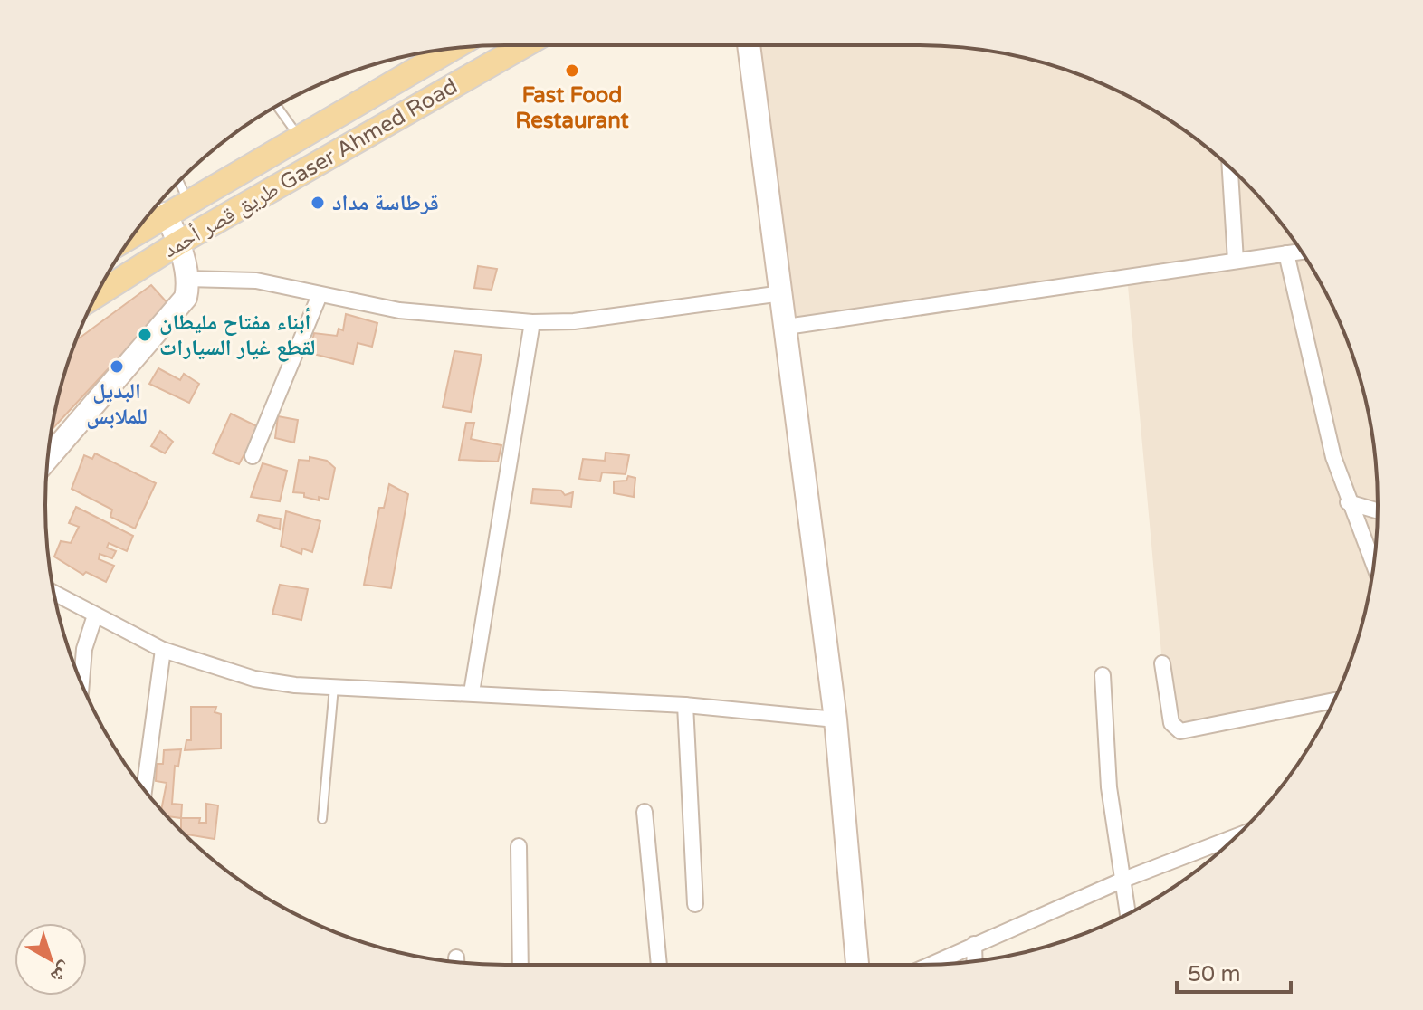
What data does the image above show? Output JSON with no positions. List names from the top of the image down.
{
  "streets": {
    "main road": ["طريق قصر أحمد Gaser Ahmed Road"]
  },
  "places": [
    "Fast Food Restaurant",
    "قرطاسة مداد",
    "أبناء مفتاح مليطان لقطع غيار السيارات",
    "البديل للملابس"
  ],
  "scale_bar": "50 m",
  "north": "bottom right"
}
